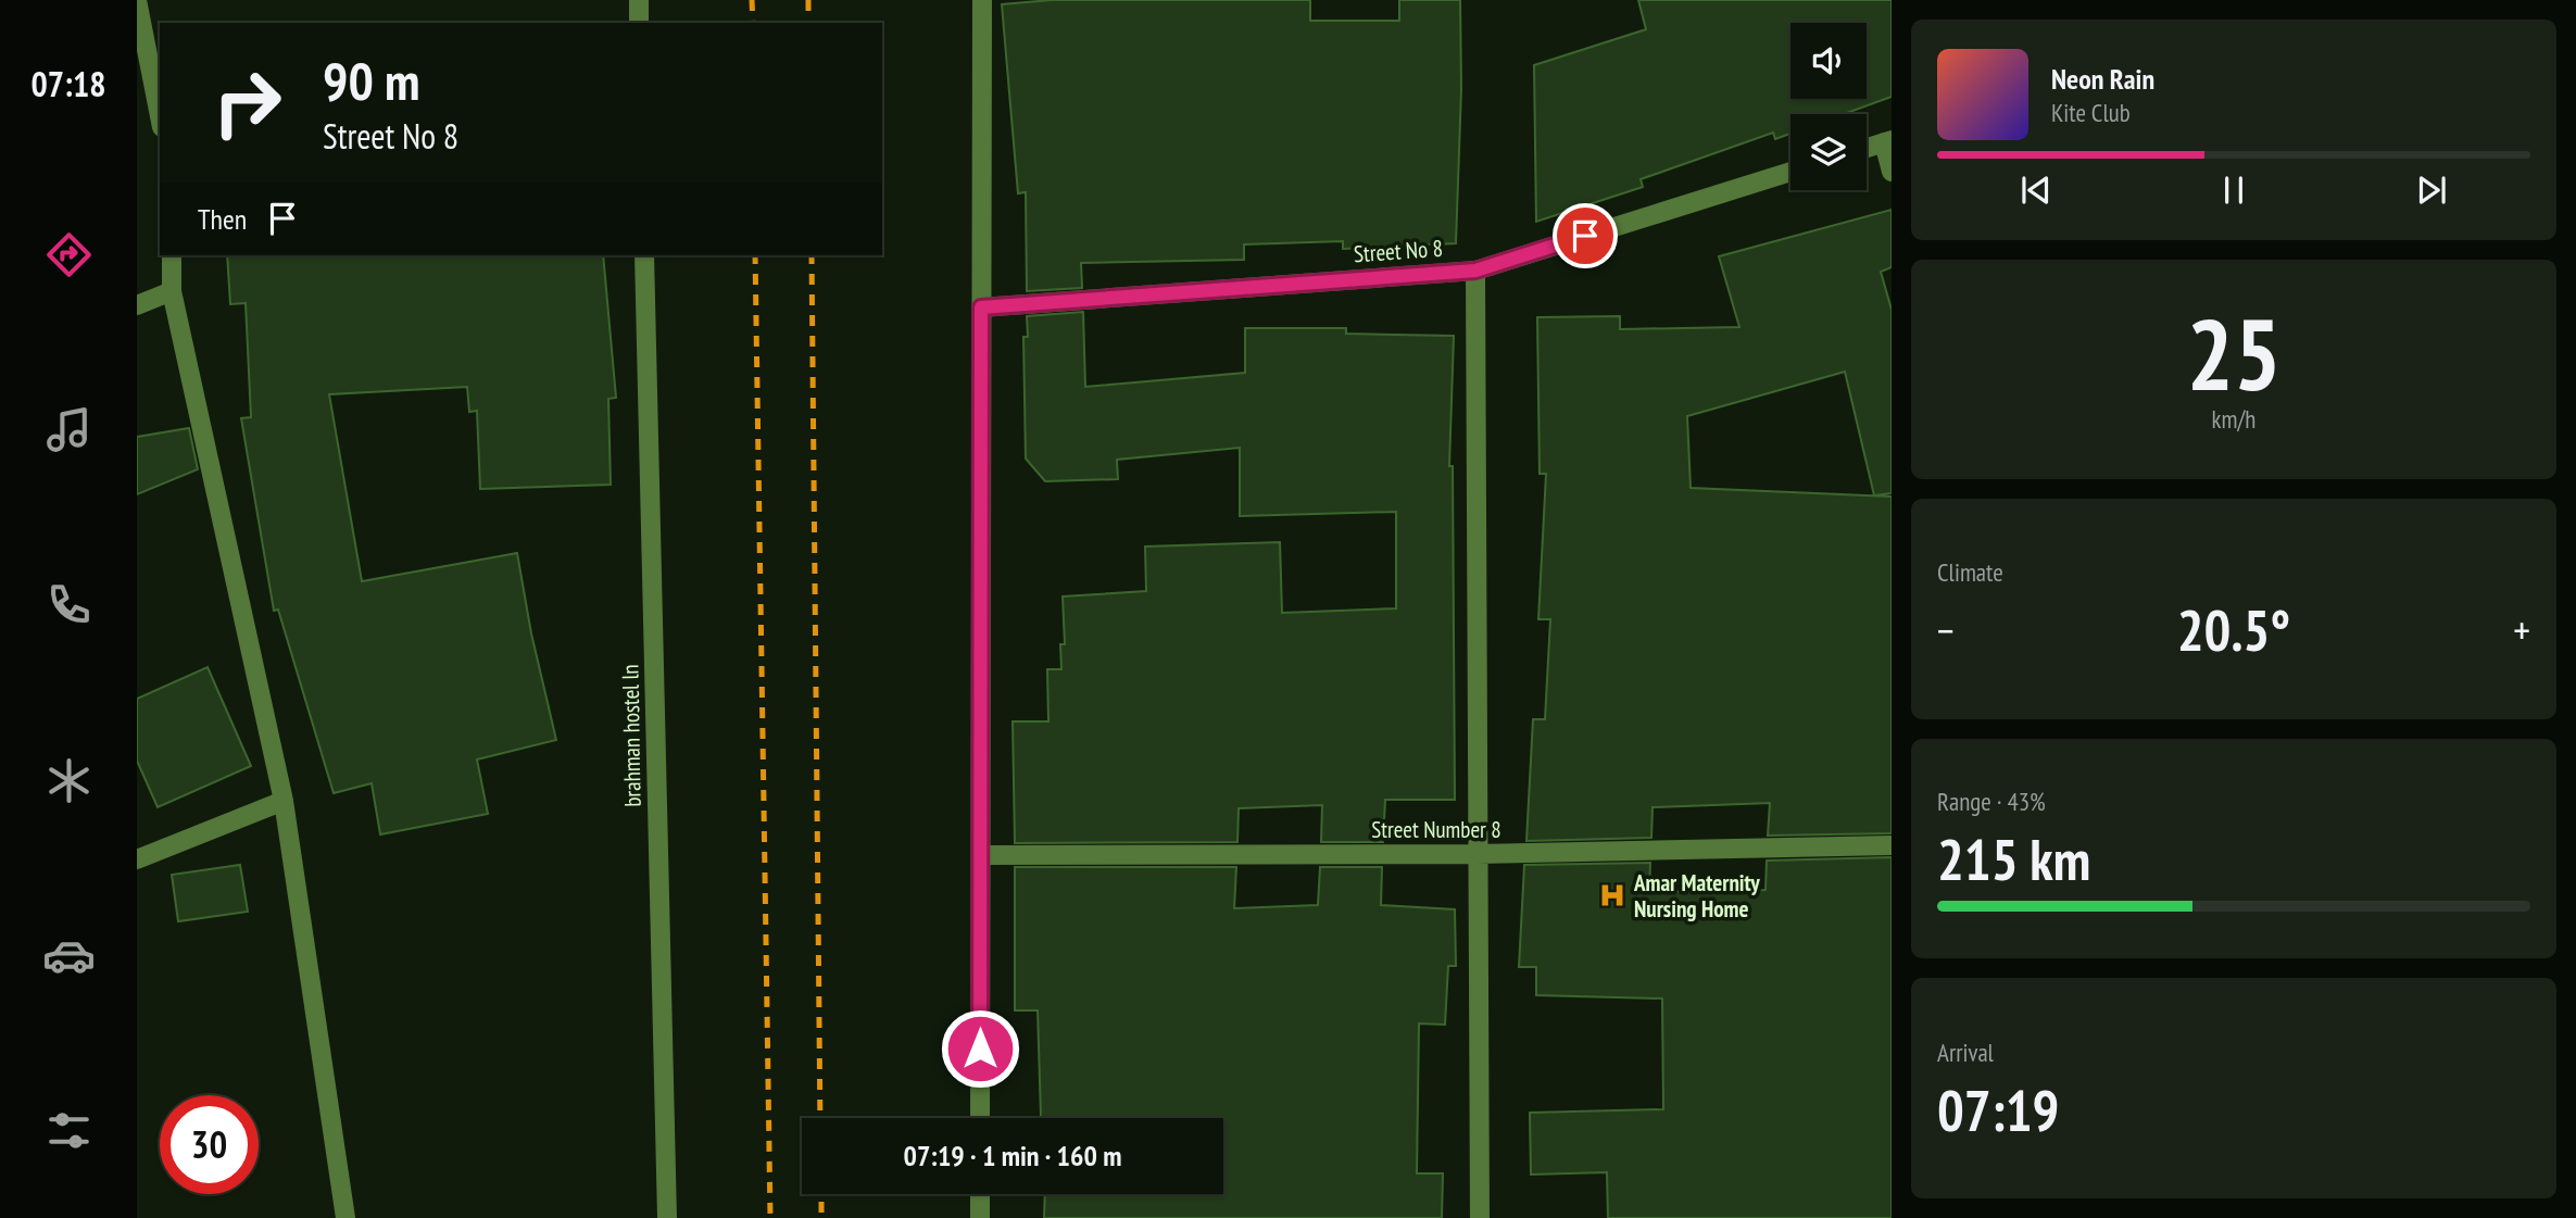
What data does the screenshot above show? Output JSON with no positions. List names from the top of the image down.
{
  "streets": {
    "street": ["Street No 8", "brahman hostel ln", "Street Number 8"]
  },
  "places": {
    "hospital": ["Amar Maternity Nursing Home"]
  },
  "page": {
    "tabs": "07:18",
    "turn": ["90 m", "Street No 8"],
    "song": ["Neon Rain", "Kite Club"],
    "then": "Then",
    "tile": [
      ["25", "km/h"],
      "Climate",
      ["Range · 43%", "215 km"],
      ["Arrival", "07:19"]
    ],
    "heat": ["−", "20.5°", "+"],
    "limit": "30",
    "trip": "07:19 · 1 min · 160 m"
  }
}
